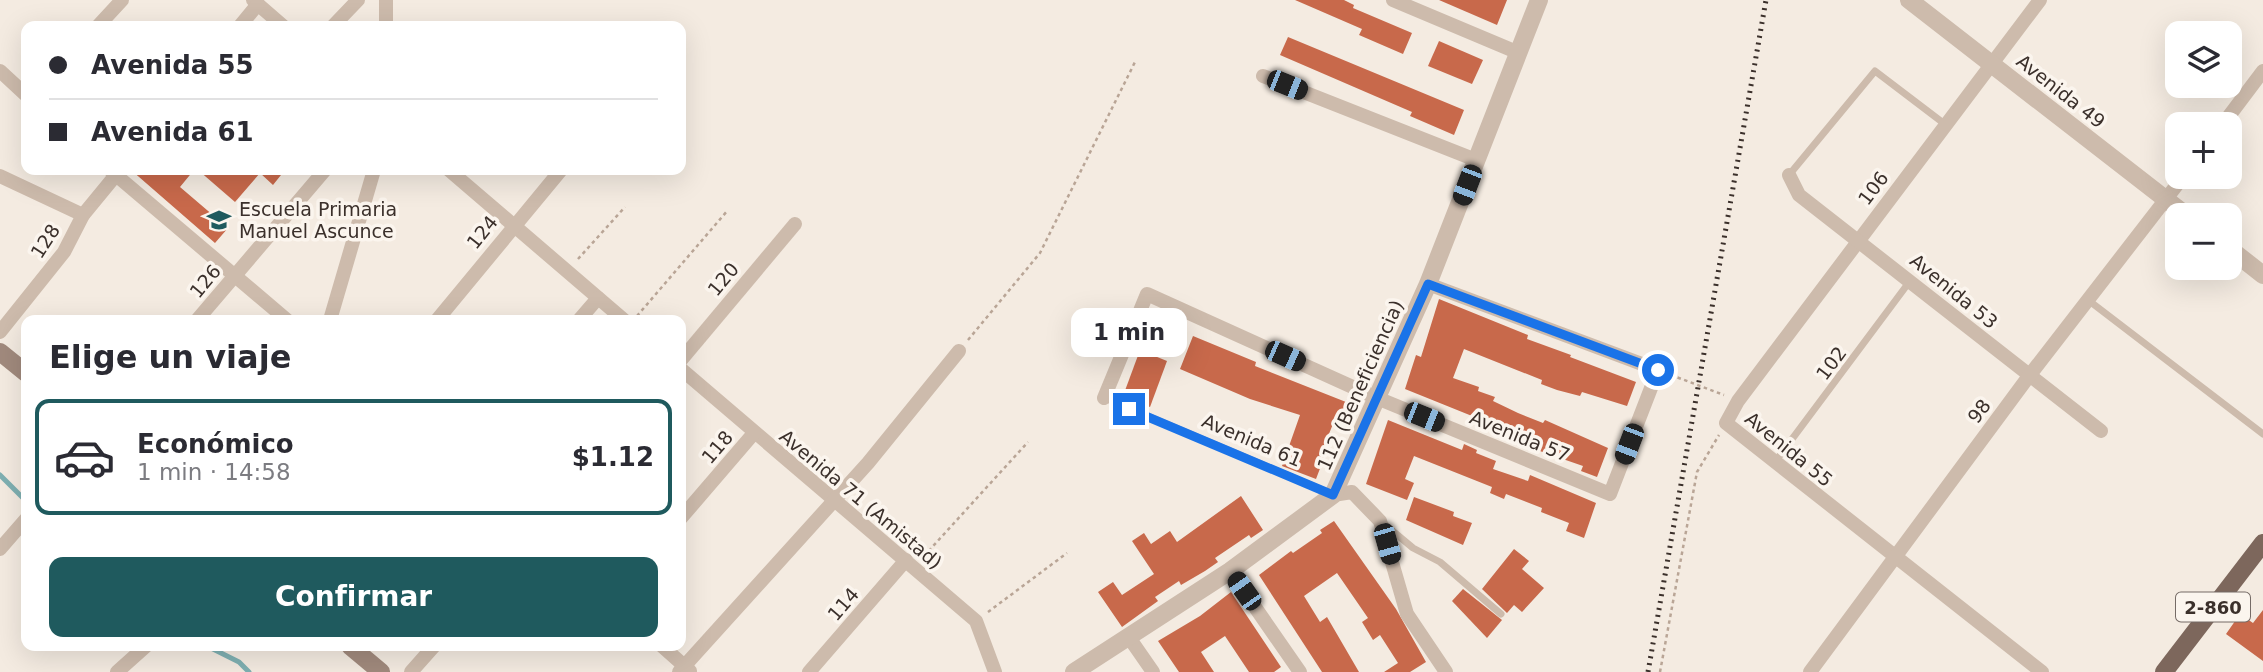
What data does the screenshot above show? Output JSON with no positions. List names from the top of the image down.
{
  "streets": {
    "main road": ["2-860"],
    "street": [
      "Avenida 49",
      "106",
      "124",
      "128",
      "120",
      "126",
      "Avenida 53",
      "112 (Beneficiencia)",
      "98",
      "Avenida 57",
      "Avenida 61",
      "118",
      "Avenida 55",
      "Avenida 71 (Amistad)",
      "114"
    ],
    "lane": ["102"]
  },
  "crossings": [
    ["Avenida 49", "106"],
    ["Avenida 49", "98"],
    ["106", "Avenida 53"],
    ["106", "Avenida 55"],
    ["Avenida 53", "102"],
    ["Avenida 53", "98"],
    ["102", "Avenida 55"],
    ["112 (Beneficiencia)", "Avenida 57"],
    ["112 (Beneficiencia)", "Avenida 61"],
    ["98", "Avenida 55"],
    ["Avenida 57", "Avenida 61"],
    ["Avenida 57", "Avenida 55"],
    ["118", "Avenida 71 (Amistad)"],
    ["Avenida 71 (Amistad)", "114"]
  ],
  "places": {
    "school or university": ["Escuela Primaria Manuel Ascunce"]
  },
  "page": {
    "map_buttons": ["+", "−"],
    "banner": ["Avenida 55", "Avenida 61"],
    "bubble": "1 min",
    "heading": "Elige un viaje",
    "list": [
      {
        "name": "Económico",
        "note": "1 min · 14:58",
        "value": "$1.12"
      }
    ],
    "buttons": "Confirmar"
  }
}
